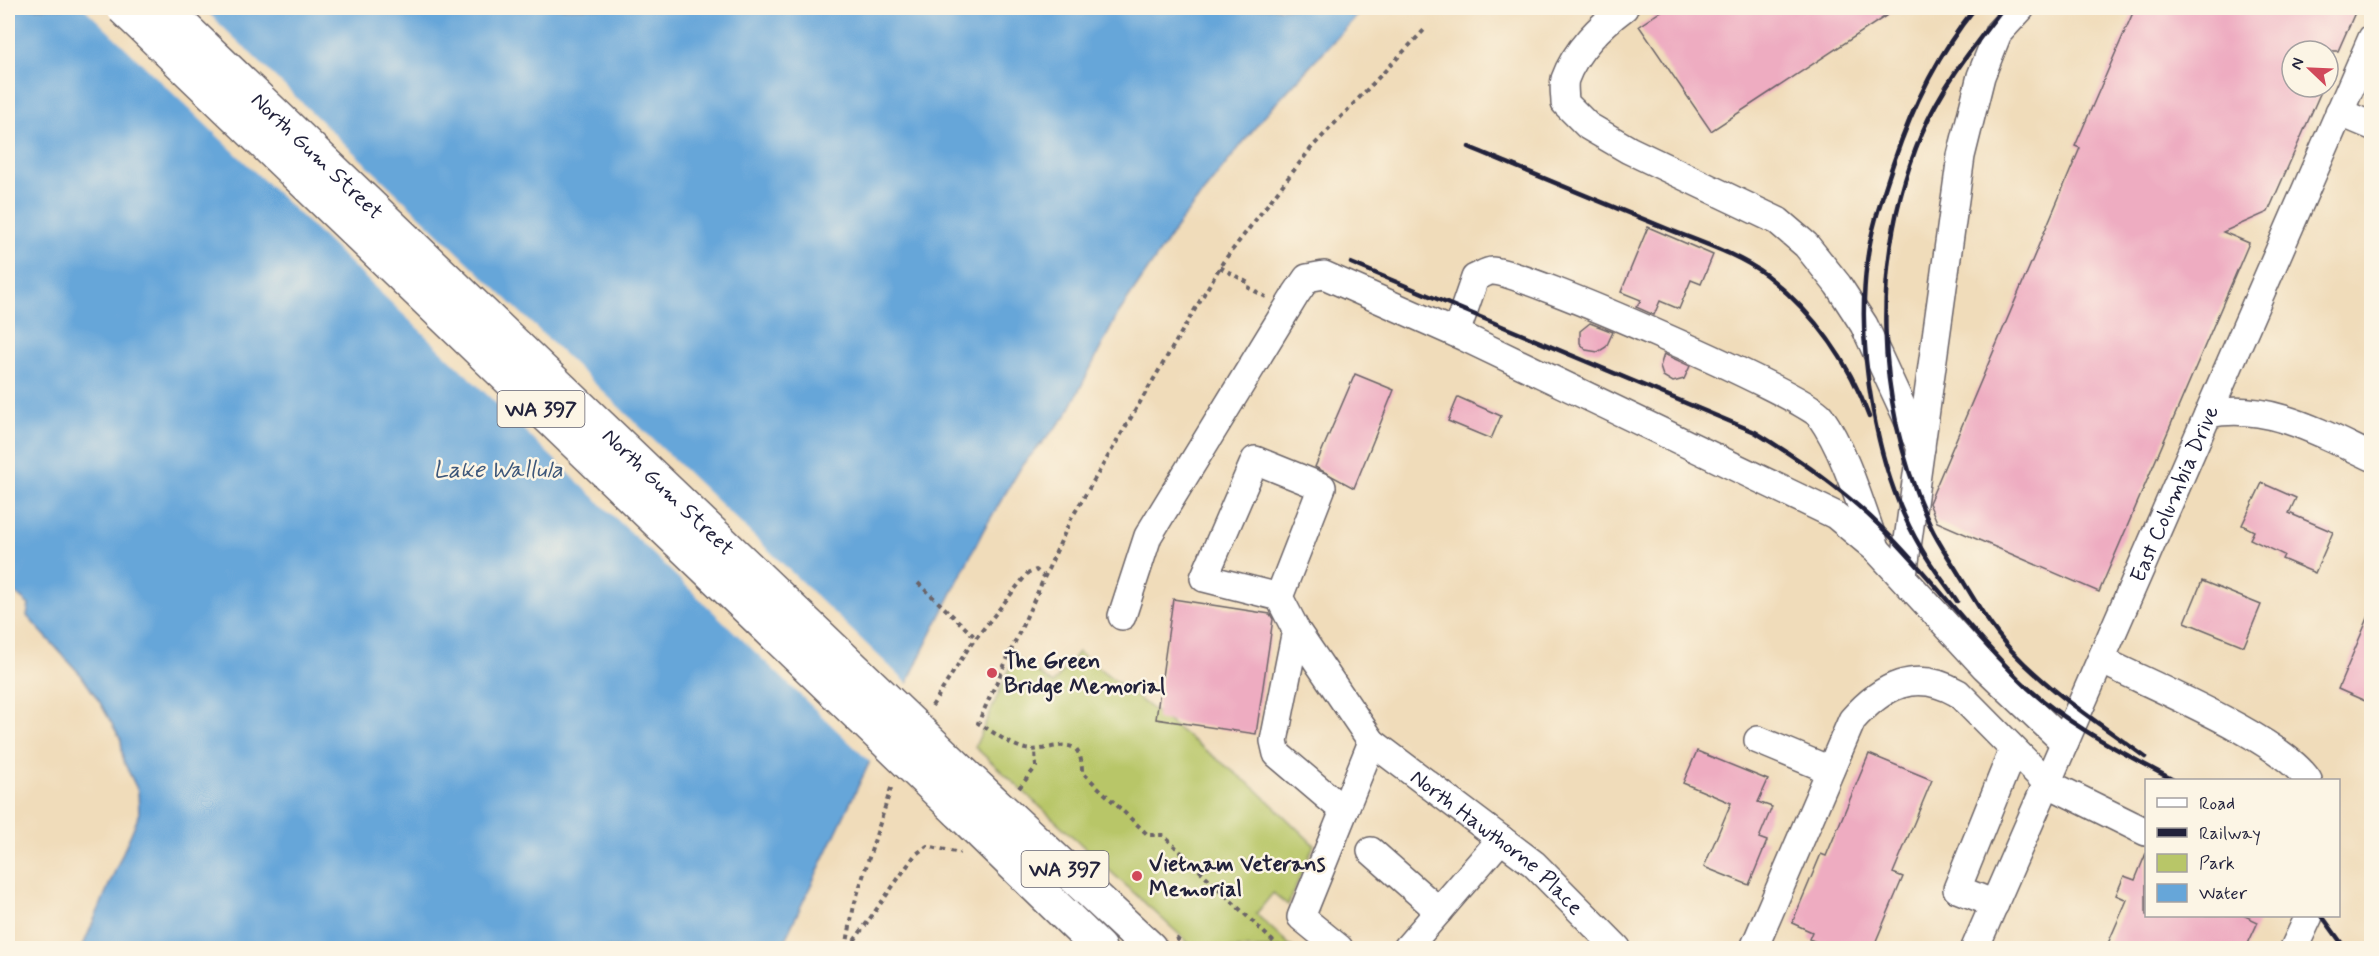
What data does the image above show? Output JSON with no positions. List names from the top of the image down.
{
  "streets": {
    "main road": ["North Gum Street", "WA 397"],
    "street": ["East Columbia Drive", "North Hawthorne Place"]
  },
  "water": ["Lake Wallula"],
  "places": ["The Green Bridge Memorial", "Vietnam Veterans Memorial"],
  "legend": [
    "Road",
    "Railway",
    "Park",
    "Water"
  ],
  "north": "top left"
}
